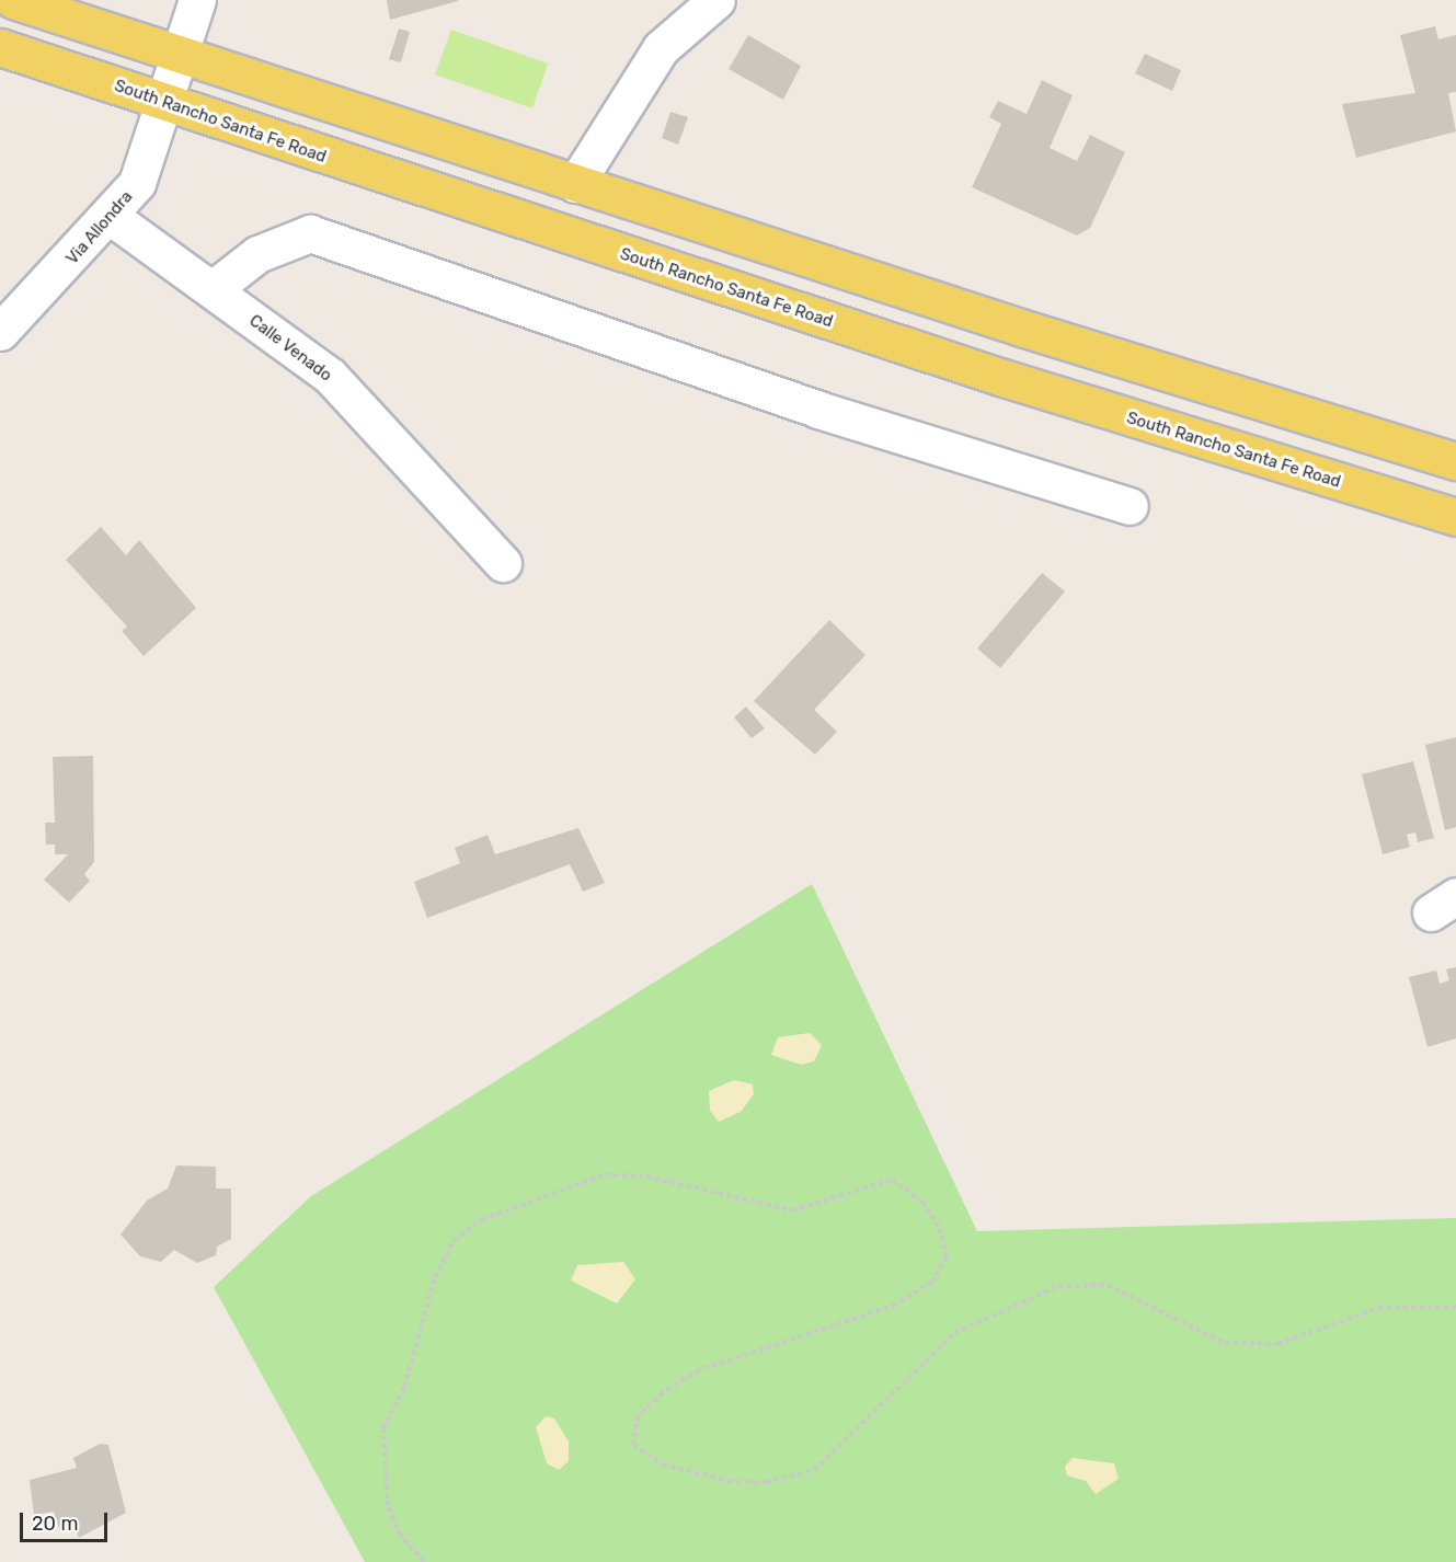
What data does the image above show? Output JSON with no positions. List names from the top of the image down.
{
  "streets": {
    "main road": ["South Rancho Santa Fe Road"],
    "street": ["Via Allondra", "Calle Venado"]
  },
  "crossings": [
    ["South Rancho Santa Fe Road", "Via Allondra"],
    ["Via Allondra", "Calle Venado"]
  ],
  "scale_bar": "20 m"
}
